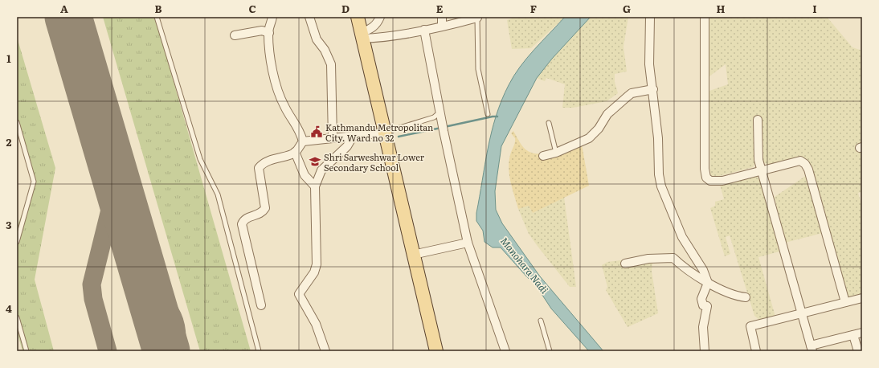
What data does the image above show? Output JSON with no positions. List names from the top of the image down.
{
  "water": ["Manohara Nadi"],
  "places": {
    "public building": ["Kathmandu Metropolitan City. Ward no 32"],
    "school or university": ["Shri Sarweshwar Lower Secondary School"]
  },
  "grid": {
    "columns": [
      "A",
      "B",
      "C",
      "D",
      "E",
      "F",
      "G",
      "H",
      "I"
    ],
    "rows": [
      "1",
      "2",
      "3",
      "4"
    ]
  }
}
